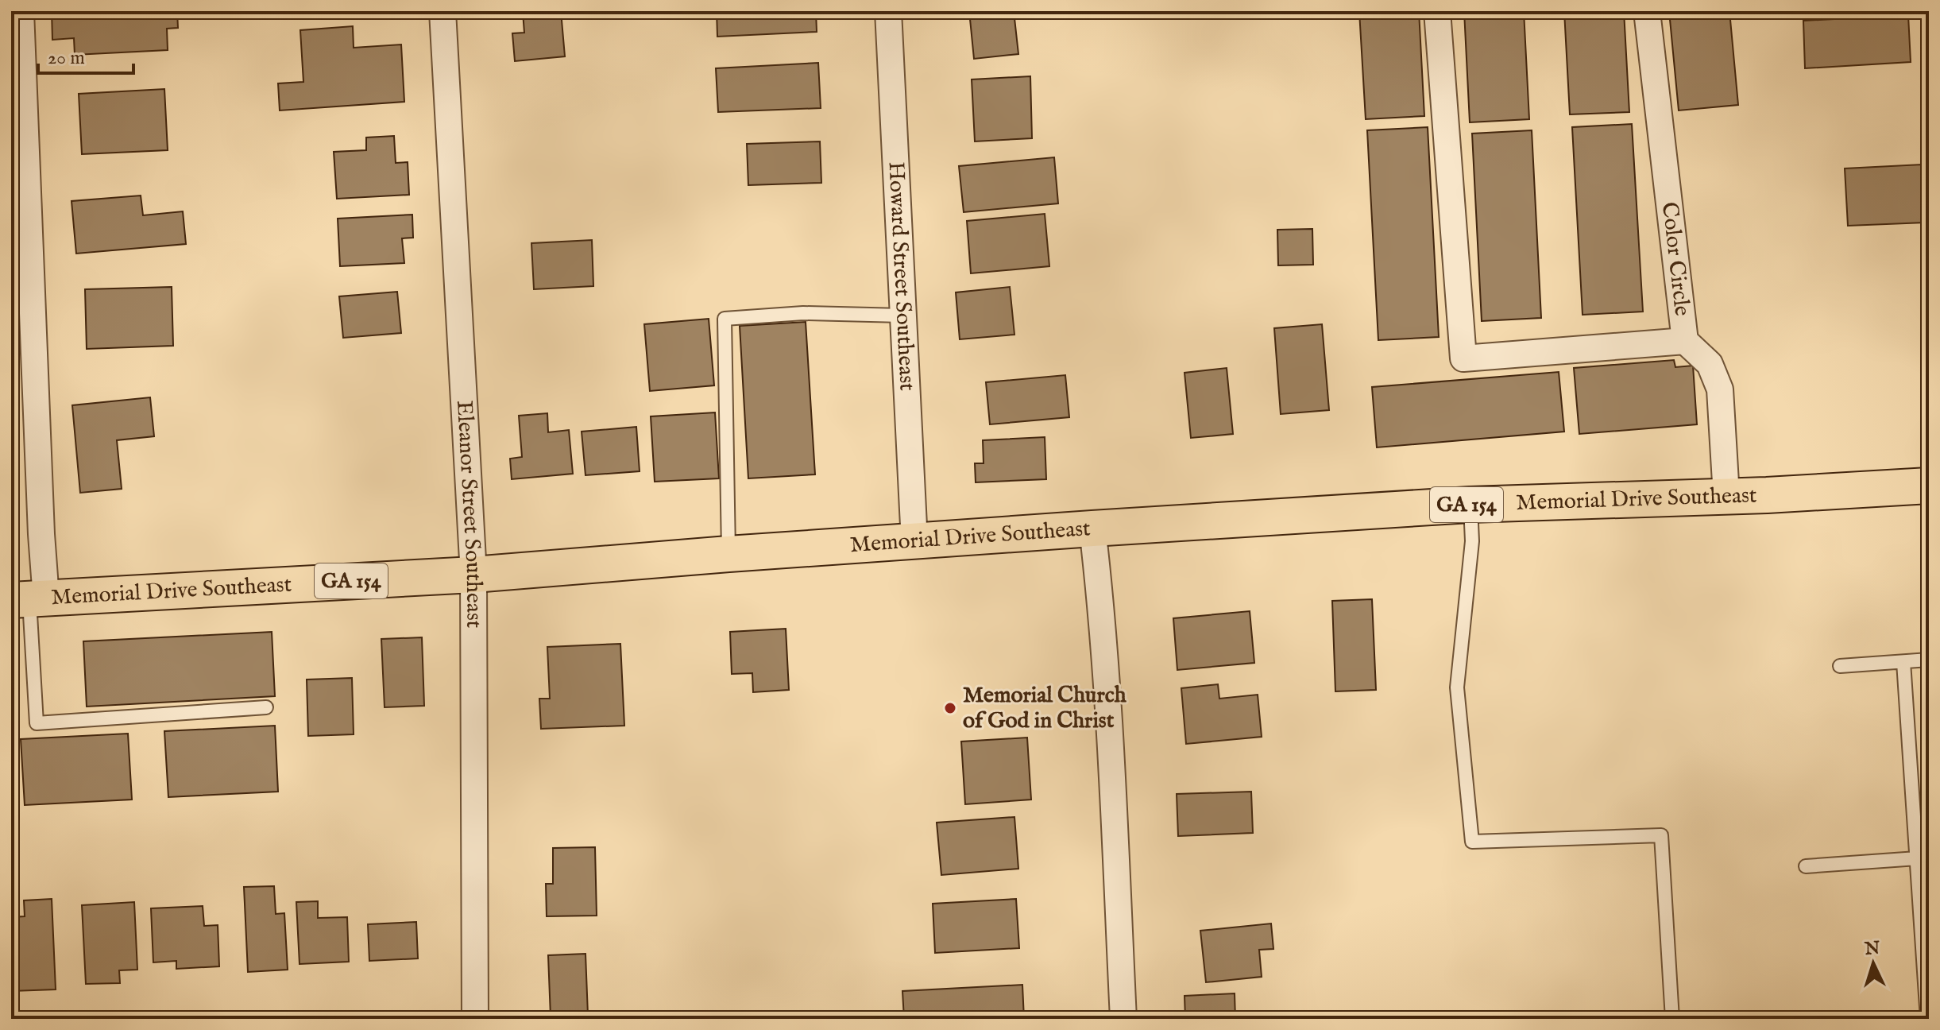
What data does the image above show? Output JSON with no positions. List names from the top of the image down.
{
  "streets": {
    "main road": ["Memorial Drive Southeast", "GA 154"],
    "street": ["Color Circle", "Howard Street Southeast", "Eleanor Street Southeast"]
  },
  "crossings": [
    ["Color Circle", "Memorial Drive Southeast"],
    ["Howard Street Southeast", "Memorial Drive Southeast"],
    ["Memorial Drive Southeast", "Eleanor Street Southeast"]
  ],
  "places": ["Memorial Church of God in Christ"],
  "scale_bar": "20 m",
  "north": "top"
}
